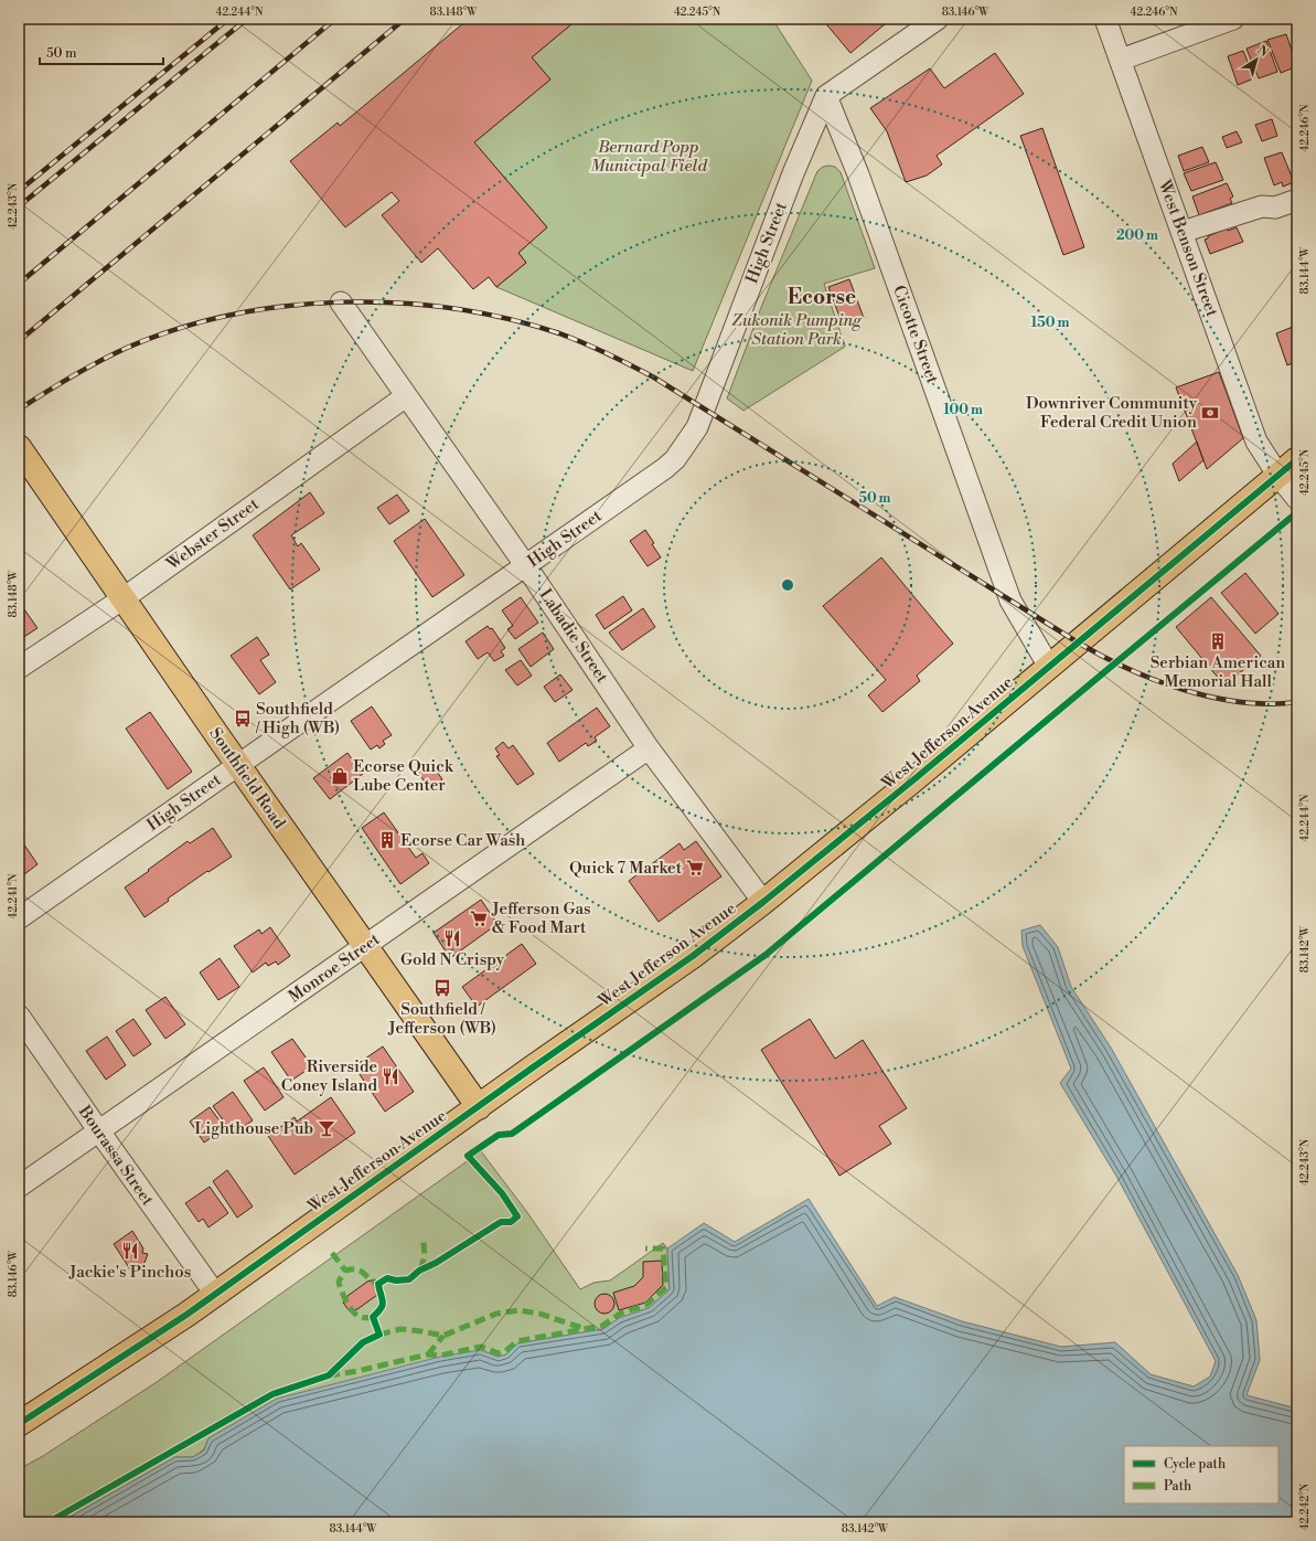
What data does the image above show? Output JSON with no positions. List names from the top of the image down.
{
  "streets": {
    "main road": ["West Jefferson Avenue", "Southfield Road"],
    "street": [
      "High Street",
      "West Benson Street",
      "Cicotte Street",
      "Webster Street",
      "Labadie Street",
      "Monroe Street",
      "Bourassa Street"
    ]
  },
  "crossings": [
    ["High Street", "Cicotte Street"],
    ["High Street", "Labadie Street"],
    ["High Street", "Southfield Road"],
    ["West Benson Street", "West Jefferson Avenue"],
    ["Cicotte Street", "West Jefferson Avenue"],
    ["Webster Street", "Labadie Street"],
    ["Webster Street", "Southfield Road"],
    ["Labadie Street", "West Jefferson Avenue"],
    ["Labadie Street", "Monroe Street"],
    ["West Jefferson Avenue", "Southfield Road"],
    ["West Jefferson Avenue", "Bourassa Street"],
    ["Southfield Road", "Monroe Street"],
    ["Monroe Street", "Bourassa Street"]
  ],
  "districts": ["Ecorse"],
  "parks": ["Bernard Popp Municipal Field", "Zukonik Pumping Station Park"],
  "places": {
    "bank": ["Downriver Community Federal Credit Union"],
    "building": ["Serbian American Memorial Hall", "Ecorse Car Wash"],
    "bus stop": ["Southfield / High (WB)", "Southfield / Jefferson (WB)"],
    "shop": ["Ecorse Quick Lube Center"],
    "supermarket": ["Quick 7 Market", "Jefferson Gas & Food Mart"],
    "restaurant": ["Gold N Crispy", "Riverside Coney Island", "Jackie's Pinchos"],
    "bar": ["Lighthouse Pub"]
  },
  "legend": ["Cycle path", "Path"],
  "scale_bar": "50 m",
  "north": "top right",
  "coordinates": [
    "42.244°N",
    "83.148°W",
    "42.245°N",
    "83.146°W",
    "42.246°N",
    "42.243°N",
    "83.144°W",
    "42.241°N",
    "83.142°W",
    "42.242°N"
  ],
  "rings": [
    "200 m",
    "150 m",
    "100 m",
    "50 m"
  ]
}
